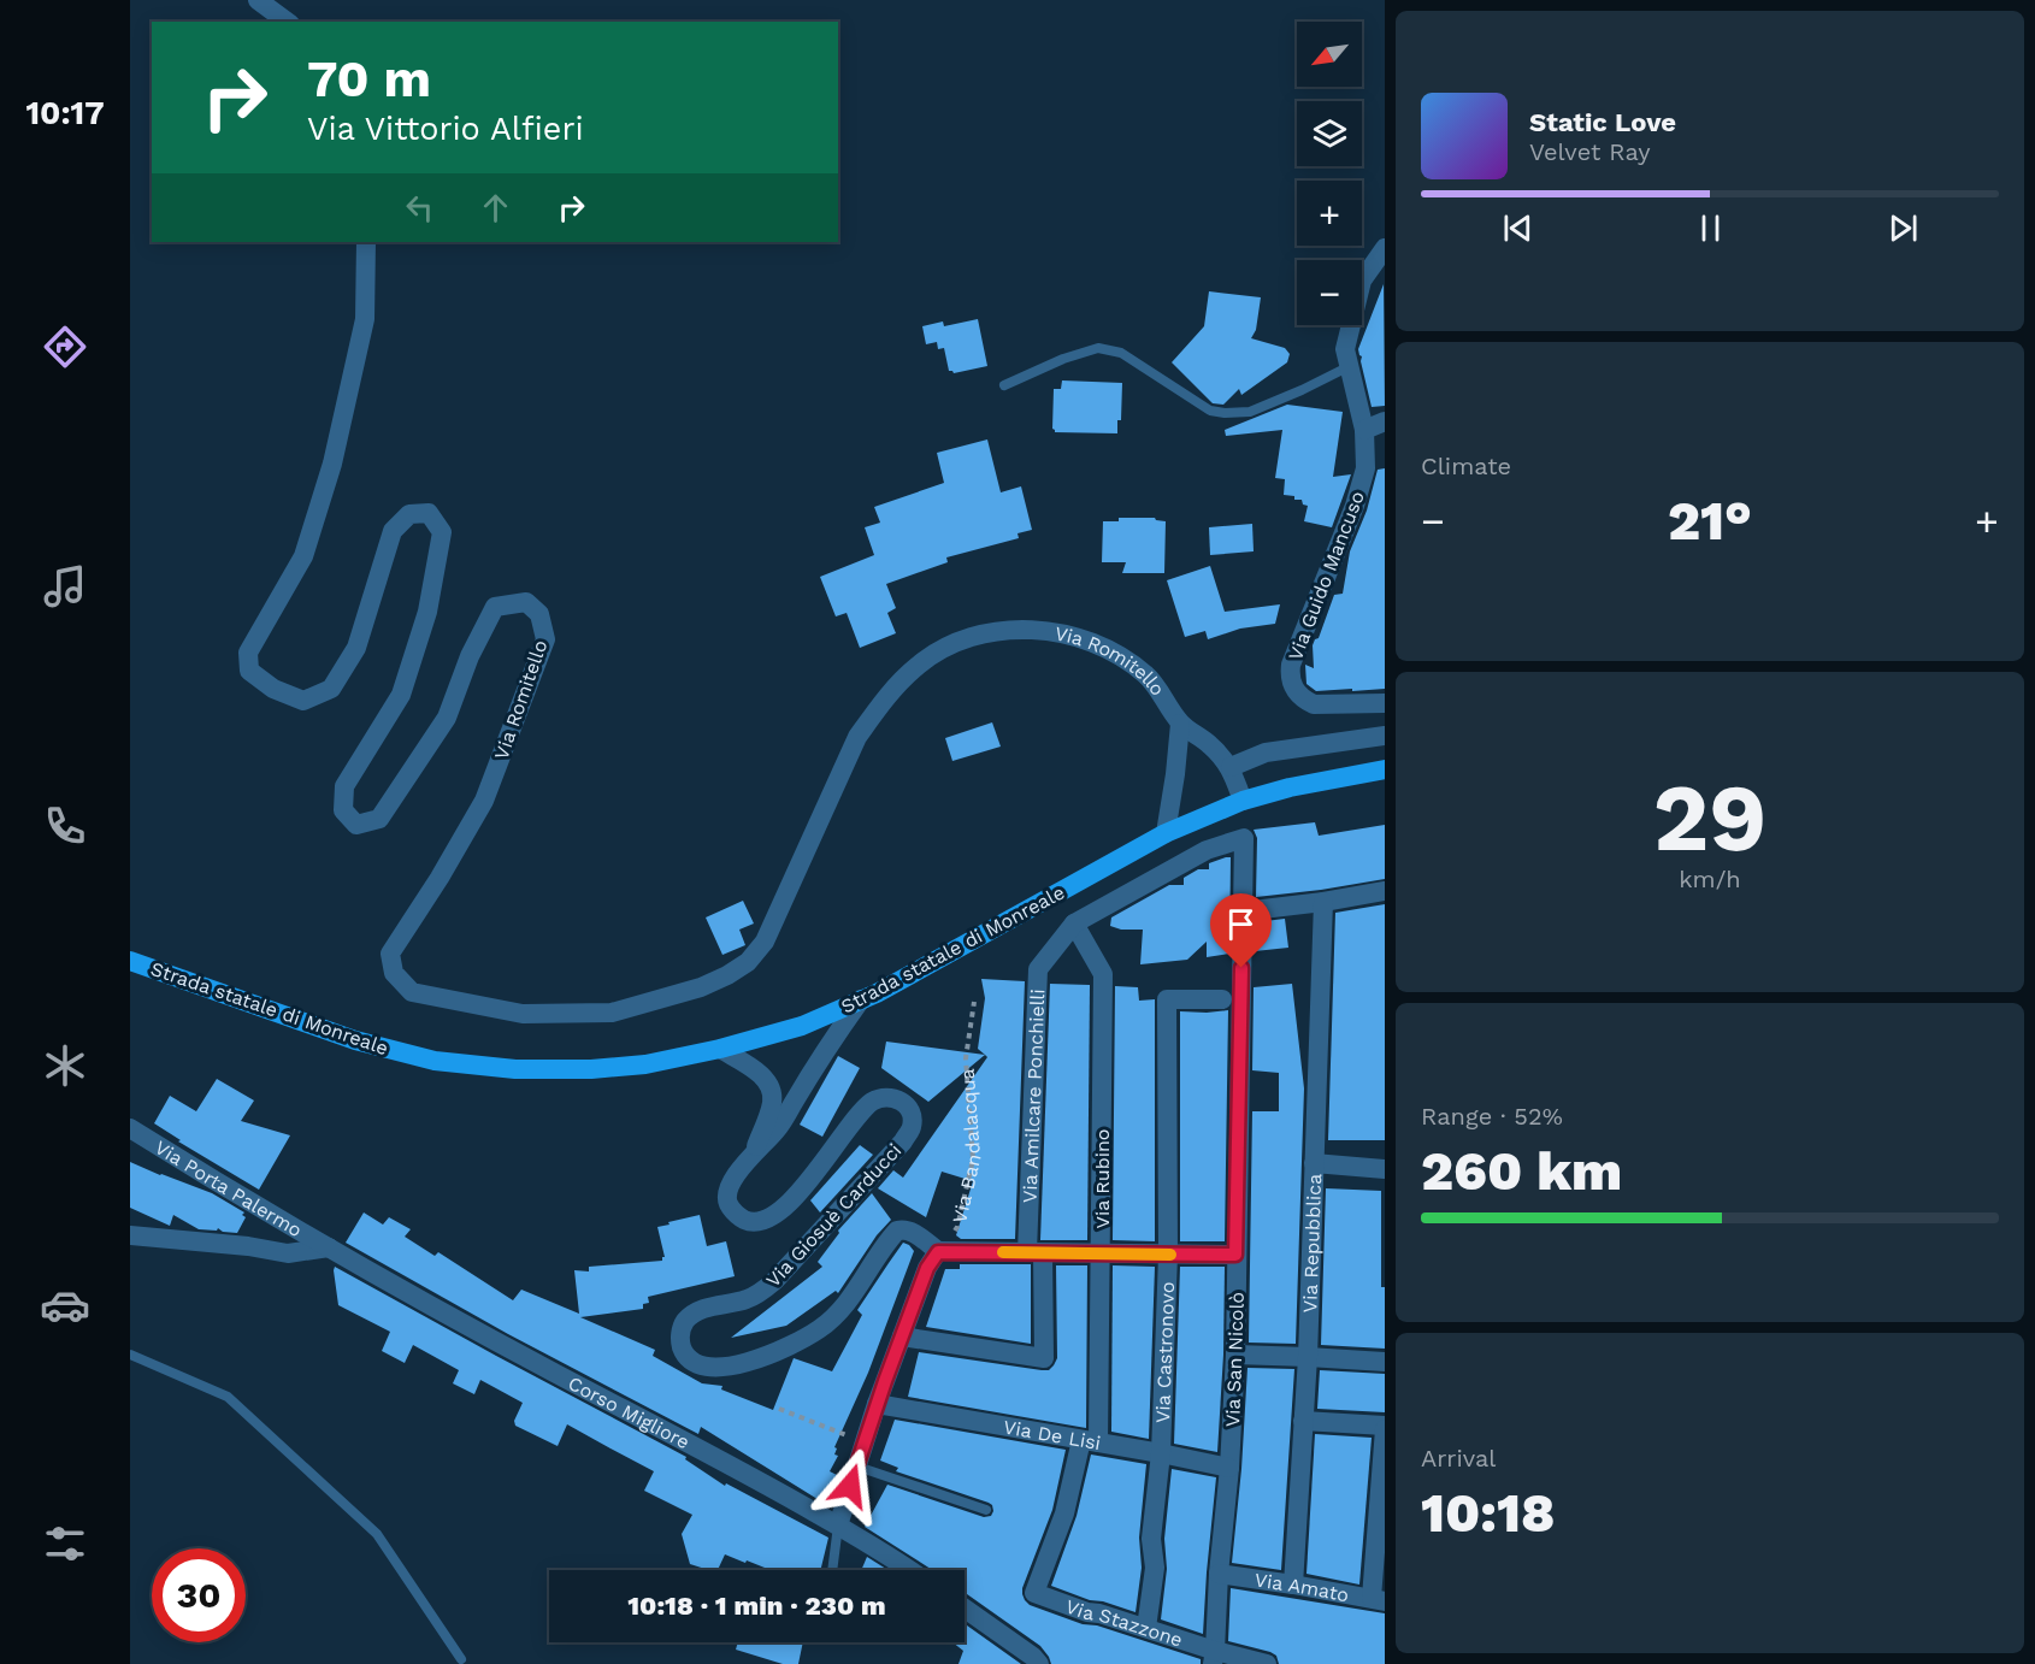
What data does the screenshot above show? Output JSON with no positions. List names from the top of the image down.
{
  "streets": {
    "main road": ["Strada statale di Monreale"],
    "street": [
      "Via Guido Mancuso",
      "Via Romitello",
      "Via Amilcare Ponchielli",
      "Via Rubino",
      "Via Porta Palermo",
      "Via Giosuè Carducci",
      "Via Repubblica",
      "Via Castronovo",
      "Via San Nicolò",
      "Corso Migliore",
      "Via De Lisi",
      "Via Amato",
      "Via Stazzone"
    ],
    "path": ["Via Bandalacqua"]
  },
  "crossings": [
    ["Strada statale di Monreale", "Via Giosuè Carducci"],
    ["Via Amilcare Ponchielli", "Via Rubino"],
    ["Via Amilcare Ponchielli", "Via San Nicolò"],
    ["Via Bandalacqua", "Via Giosuè Carducci"],
    ["Via Rubino", "Via De Lisi"],
    ["Via Rubino", "Via Stazzone"],
    ["Via Porta Palermo", "Corso Migliore"],
    ["Via Repubblica", "Via Amato"],
    ["Via Castronovo", "Via De Lisi"],
    ["Via Castronovo", "Via Stazzone"],
    ["Via San Nicolò", "Via De Lisi"],
    ["Via San Nicolò", "Via Amato"],
    ["Via San Nicolò", "Via Stazzone"]
  ],
  "north": "bottom left",
  "page": {
    "tabs": "10:17",
    "map_buttons": ["+", "−"],
    "turn": ["70 m", "Via Vittorio Alfieri"],
    "song": ["Static Love", "Velvet Ray"],
    "tile": [
      "Climate",
      ["29", "km/h"],
      ["Range · 52%", "260 km"],
      ["Arrival", "10:18"]
    ],
    "heat": ["−", "21°", "+"],
    "limit": "30",
    "trip": "10:18 · 1 min · 230 m"
  }
}
